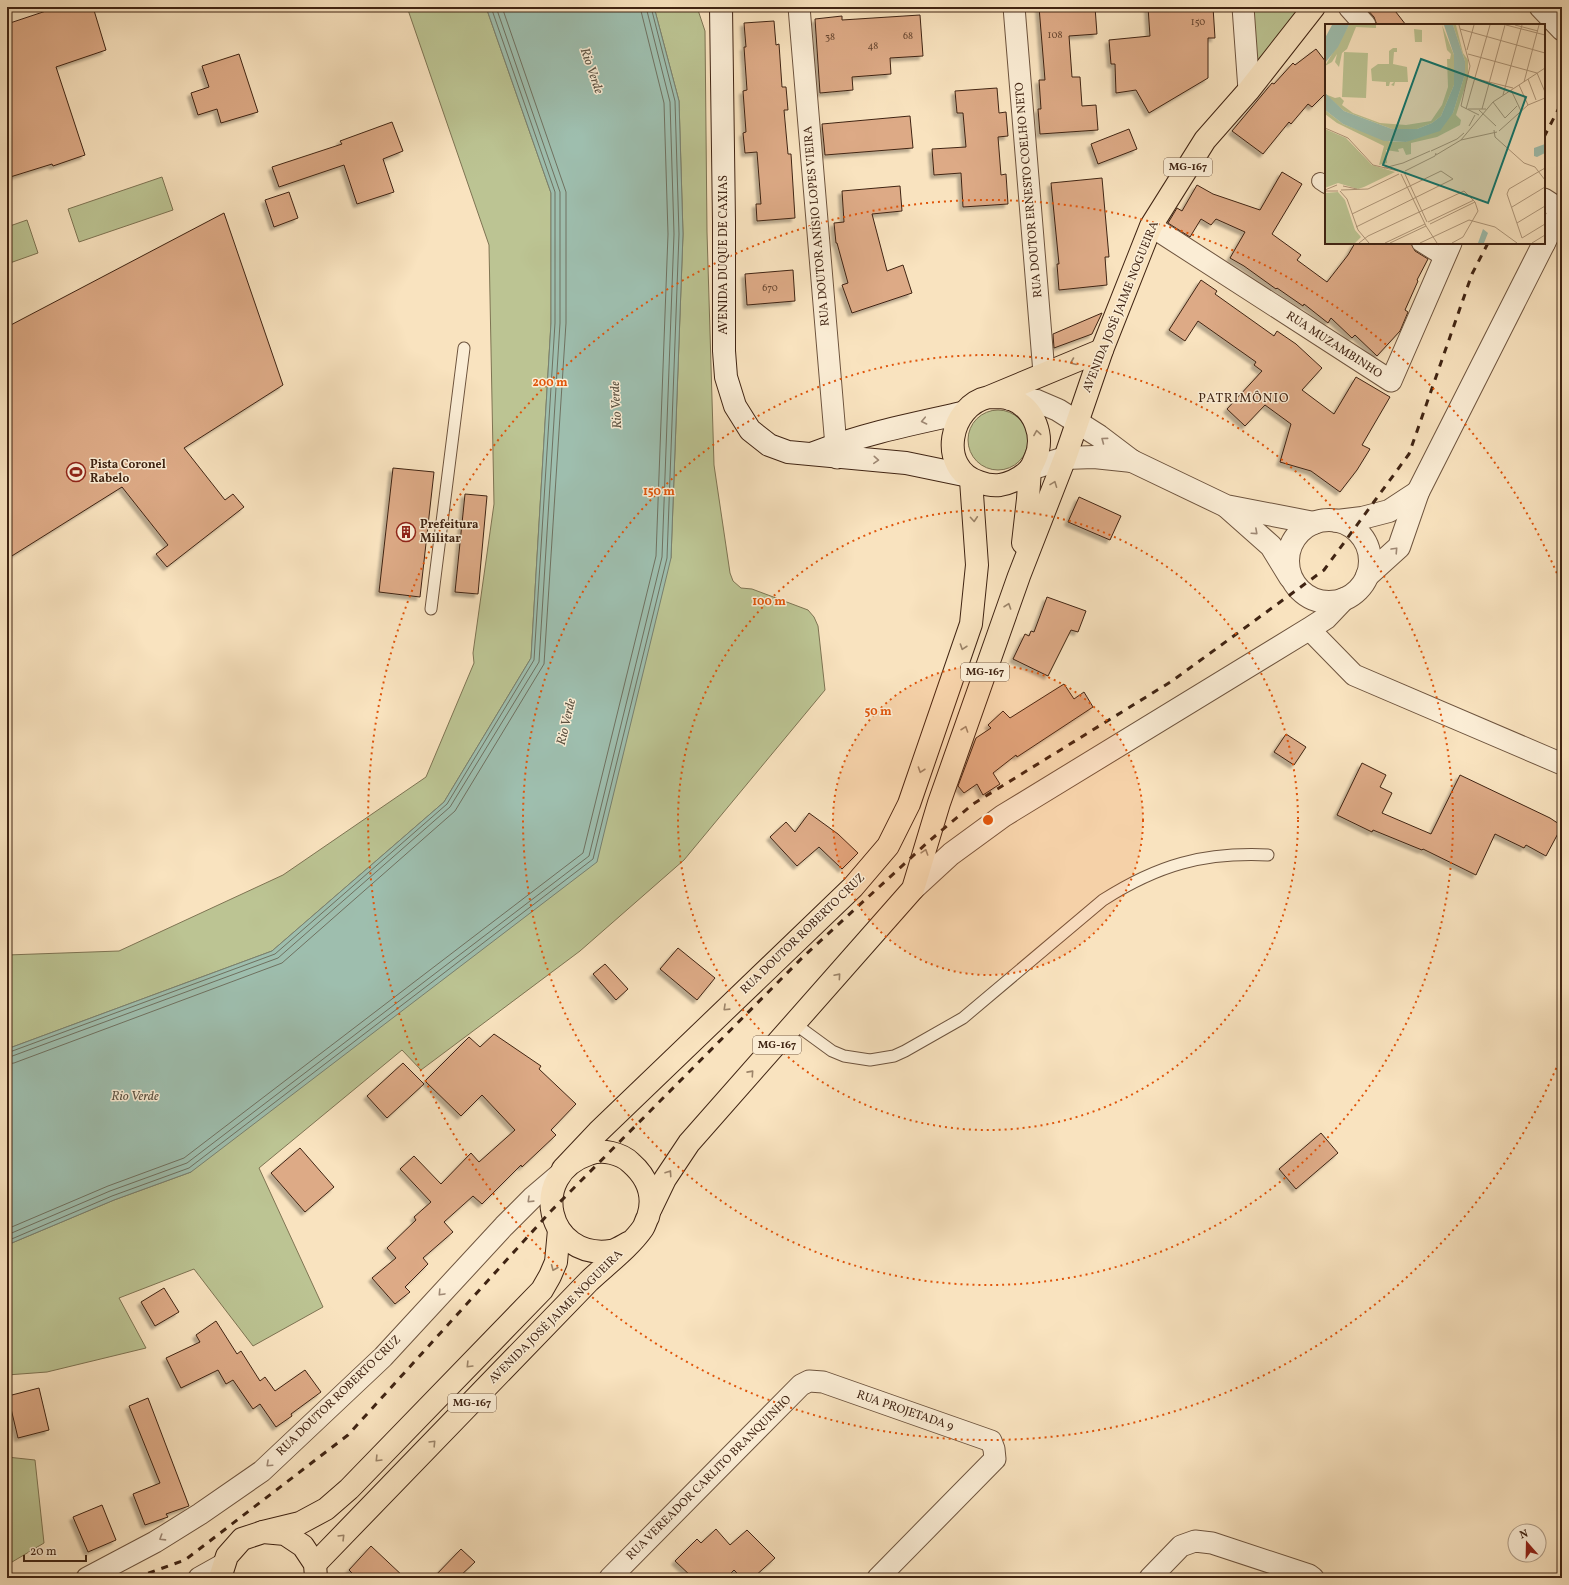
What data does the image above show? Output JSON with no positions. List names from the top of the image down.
{
  "streets": {
    "main road": [
      "MG-167",
      "AVENIDA DUQUE DE CAXIAS",
      "AVENIDA JOSÉ JAIME NOGUEIRA",
      "RUA DOUTOR ROBERTO CRUZ"
    ],
    "street": [
      "RUA DOUTOR ERNESTO COELHO NETO",
      "RUA DOUTOR ANÍSIO LOPES VIEIRA",
      "RUA MUZAMBINHO",
      "RUA PROJETADA 9",
      "RUA VEREADOR CARLITO BRANQUINHO"
    ]
  },
  "crossings": [
    ["RUA DOUTOR ERNESTO COELHO NETO", "AVENIDA DUQUE DE CAXIAS"],
    ["RUA DOUTOR ANÍSIO LOPES VIEIRA", "AVENIDA DUQUE DE CAXIAS"],
    ["AVENIDA DUQUE DE CAXIAS", "AVENIDA JOSÉ JAIME NOGUEIRA"],
    ["AVENIDA DUQUE DE CAXIAS", "RUA DOUTOR ROBERTO CRUZ"],
    ["AVENIDA JOSÉ JAIME NOGUEIRA", "RUA MUZAMBINHO"],
    ["AVENIDA JOSÉ JAIME NOGUEIRA", "RUA DOUTOR ROBERTO CRUZ"],
    ["RUA PROJETADA 9", "RUA VEREADOR CARLITO BRANQUINHO"]
  ],
  "one_way": ["RUA DOUTOR ROBERTO CRUZ"],
  "districts": ["PATRIMÔNIO"],
  "water": ["Rio Verde"],
  "places": {
    "sports": ["Pista Coronel Rabelo"],
    "building": ["Prefeitura Militar"]
  },
  "house_numbers": [
    "150",
    "108",
    "68",
    "38",
    "48",
    "670"
  ],
  "scale_bar": "20 m",
  "north": "top",
  "rings": [
    "200 m",
    "150 m",
    "100 m",
    "50 m"
  ]
}
